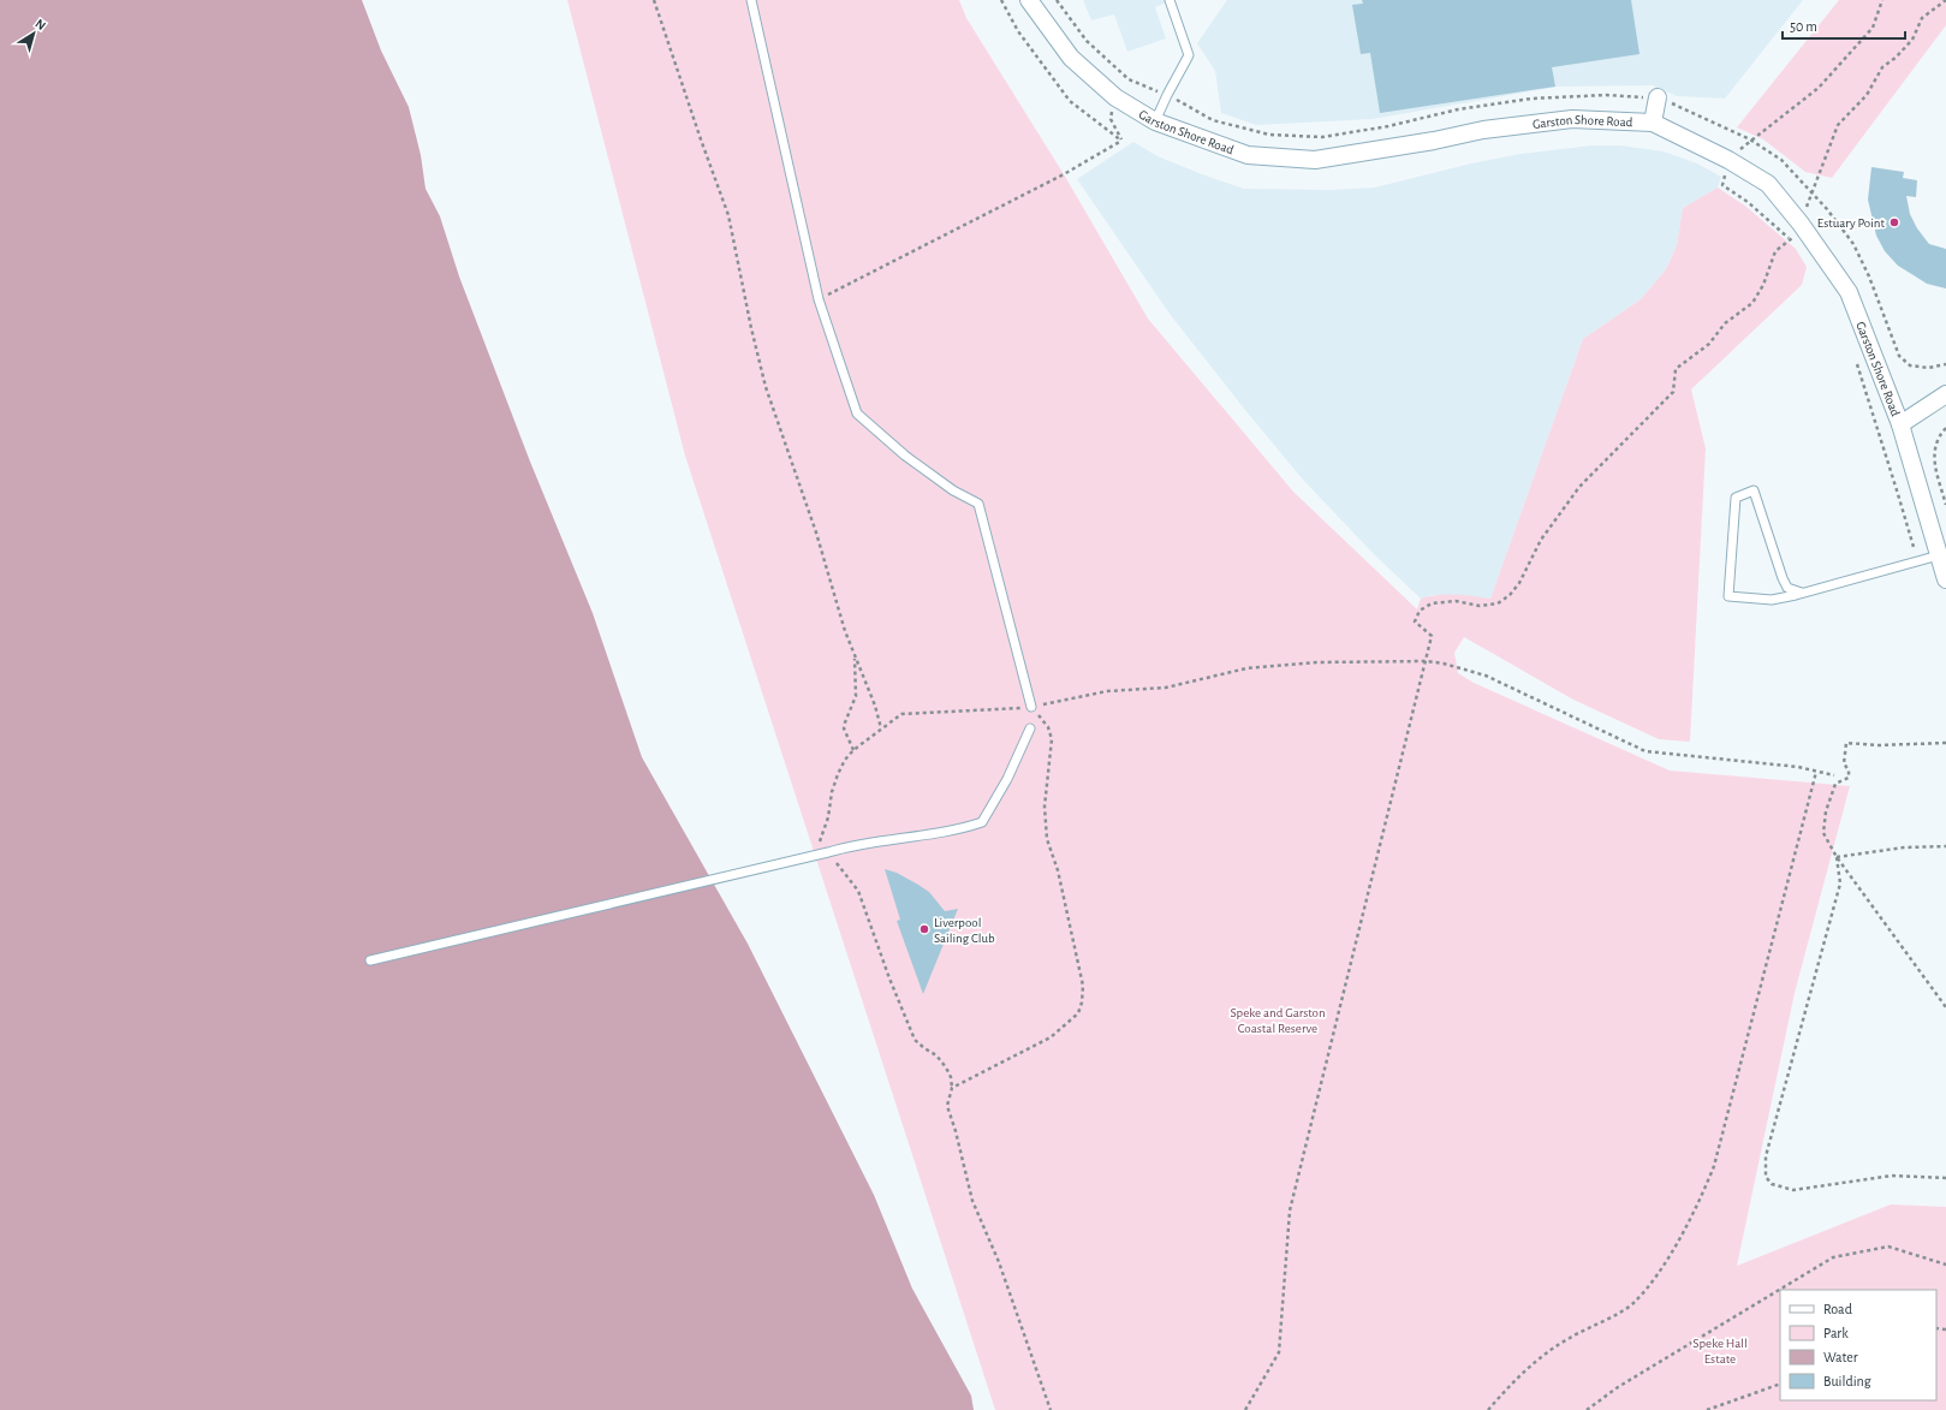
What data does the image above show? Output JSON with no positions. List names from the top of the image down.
{
  "streets": {
    "street": ["Garston Shore Road"]
  },
  "parks": ["Speke and Garston Coastal Reserve", "Speke Hall Estate"],
  "places": ["Estuary Point", "Liverpool Sailing Club"],
  "legend": [
    "Road",
    "Park",
    "Water",
    "Building"
  ],
  "scale_bar": "50 m",
  "north": "top right"
}
